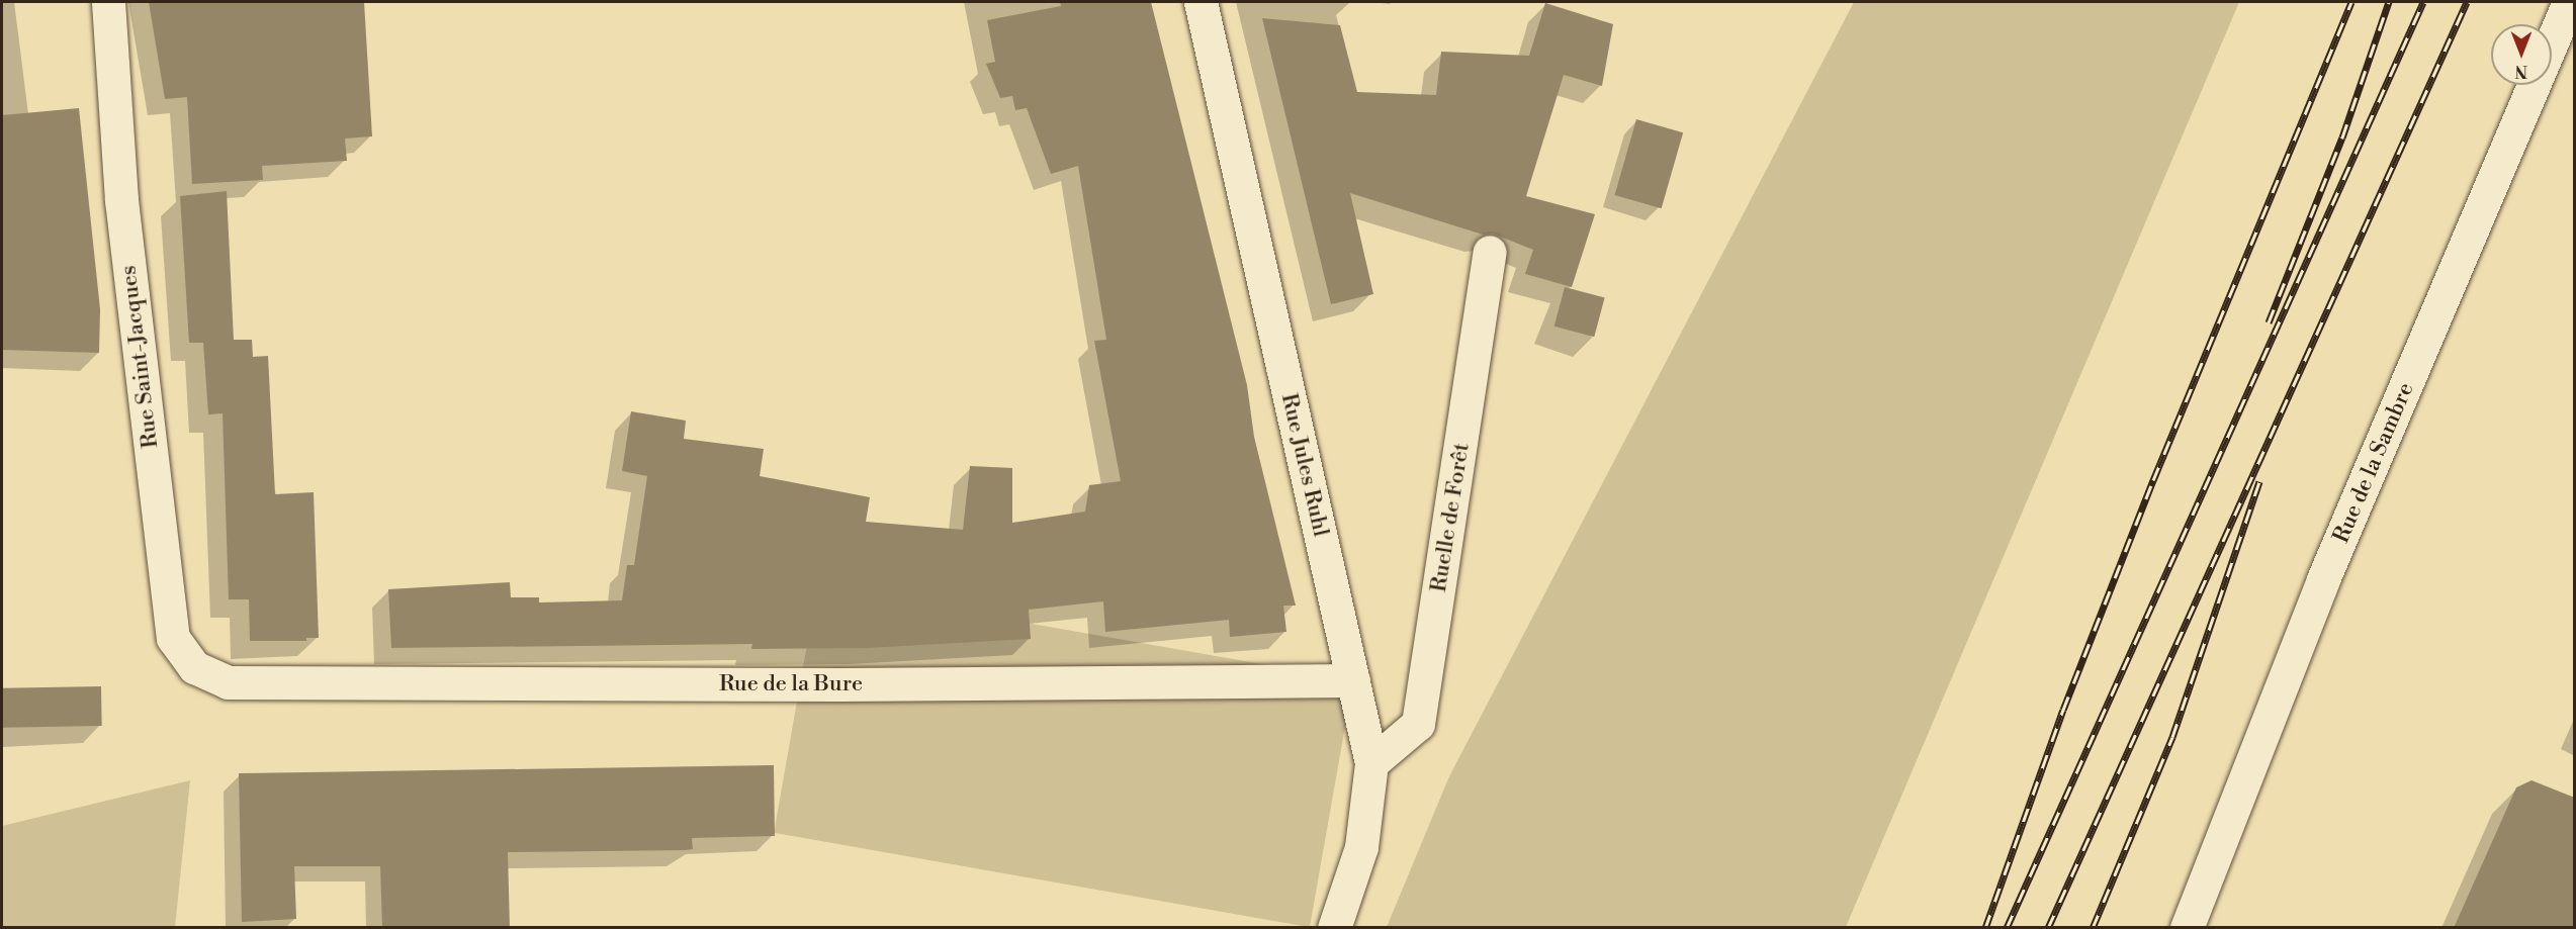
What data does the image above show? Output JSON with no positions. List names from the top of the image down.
{
  "streets": {
    "street": [
      "Rue Saint-Jacques",
      "Rue de la Sambre",
      "Rue Jules Ruhl",
      "Ruelle de Forêt",
      "Rue de la Bure"
    ]
  },
  "crossings": [
    ["Rue Saint-Jacques", "Rue de la Bure"],
    ["Rue Jules Ruhl", "Ruelle de Forêt"],
    ["Rue Jules Ruhl", "Rue de la Bure"]
  ],
  "north": "bottom"
}
